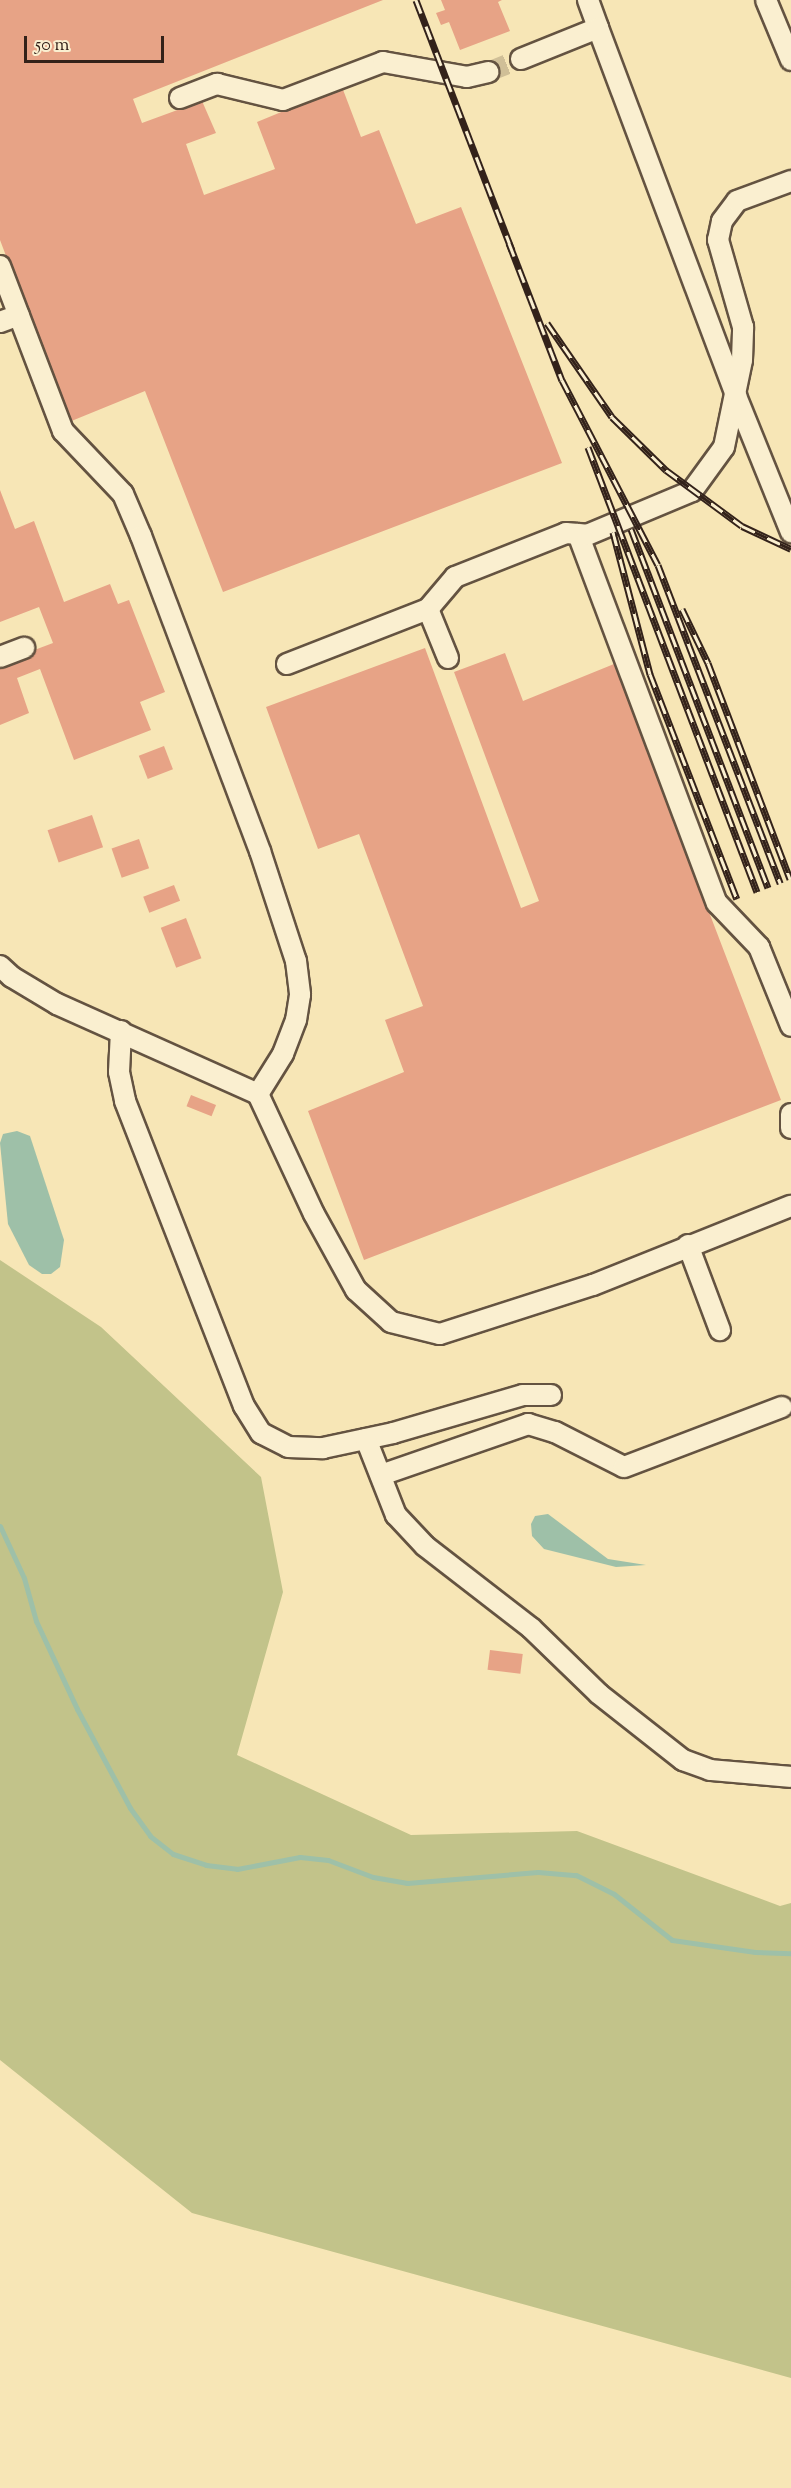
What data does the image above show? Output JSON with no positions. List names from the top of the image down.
{
  "scale_bar": "50 m"
}
